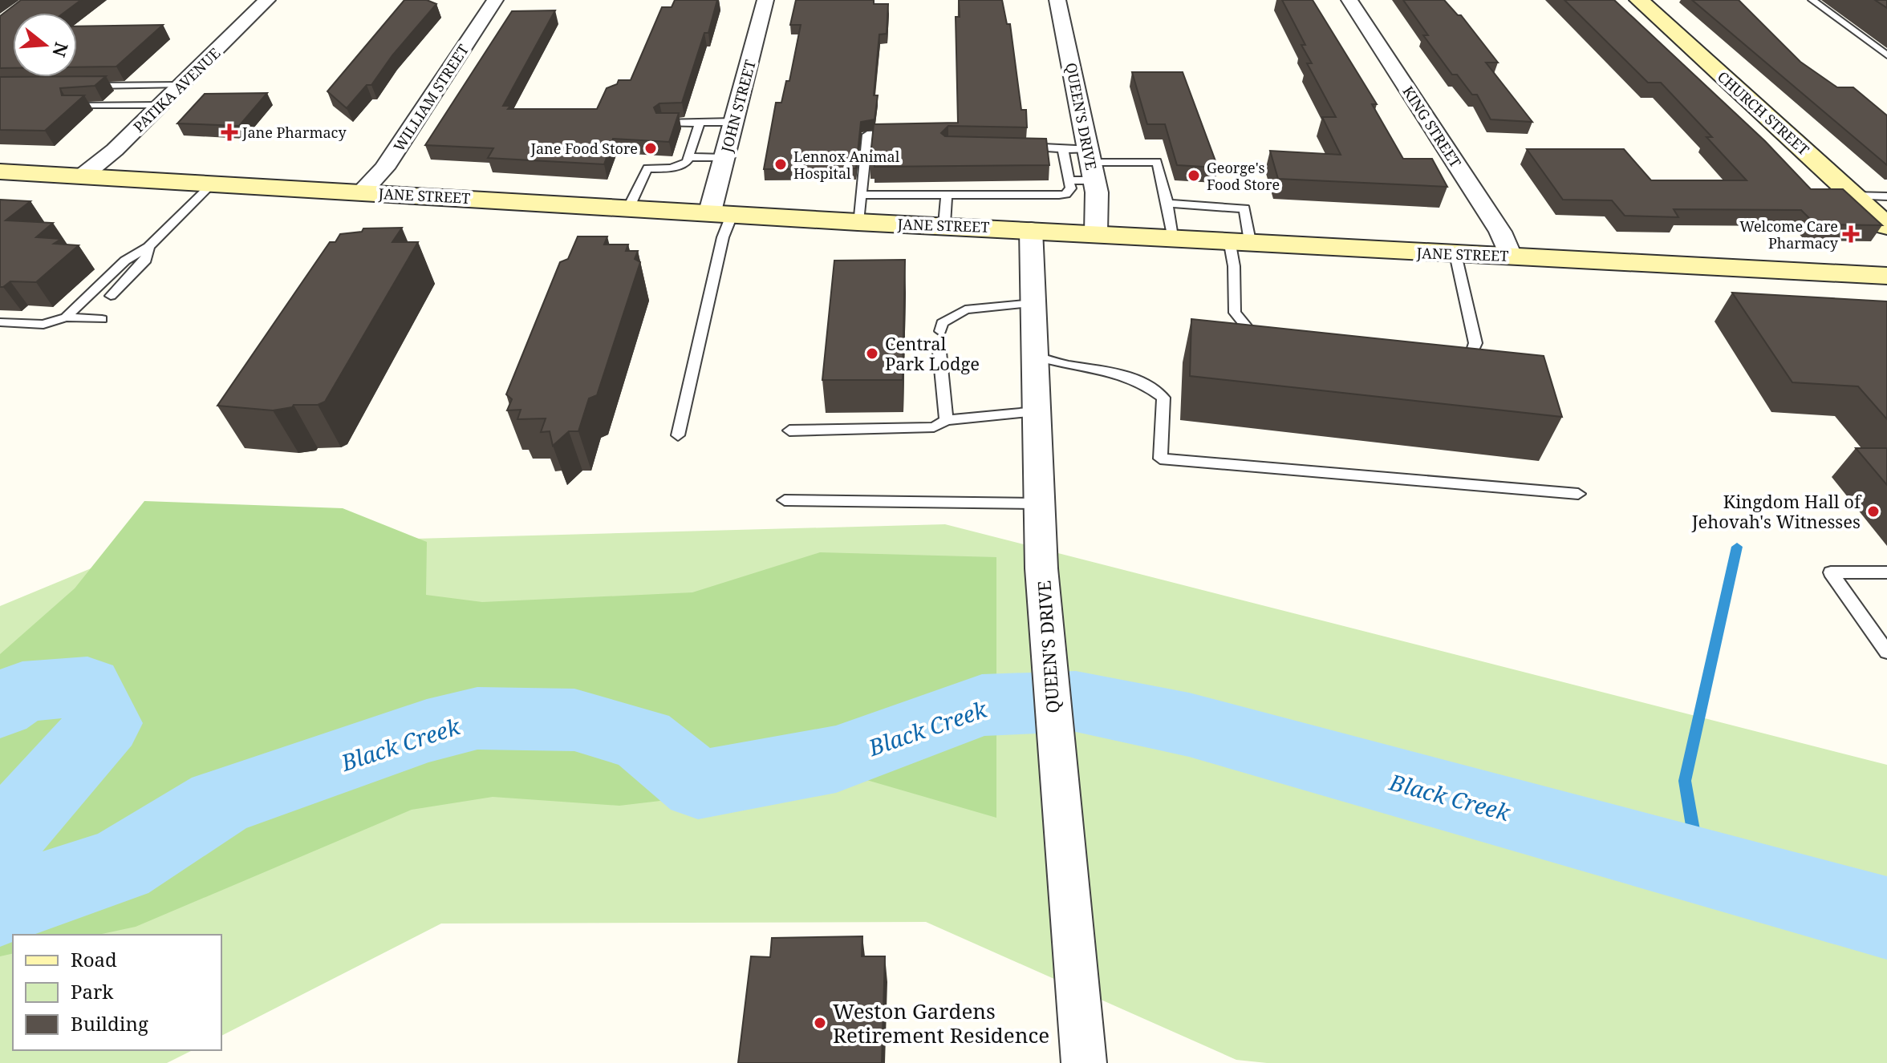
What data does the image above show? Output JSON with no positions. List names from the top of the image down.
{
  "streets": {
    "main road": ["CHURCH STREET", "JANE STREET"],
    "street": [
      "PATIKA AVENUE",
      "WILLIAM STREET",
      "JOHN STREET",
      "QUEEN'S DRIVE",
      "KING STREET"
    ]
  },
  "crossings": [
    ["PATIKA AVENUE", "JANE STREET"],
    ["WILLIAM STREET", "JANE STREET"],
    ["JOHN STREET", "JANE STREET"],
    ["QUEEN'S DRIVE", "JANE STREET"],
    ["KING STREET", "JANE STREET"]
  ],
  "water": ["Black Creek"],
  "places": {
    "health": ["Jane Pharmacy", "Welcome Care Pharmacy"],
    "other": [
      "Jane Food Store",
      "Lennox Animal Hospital",
      "George's Food Store",
      "Central Park Lodge",
      "Kingdom Hall of Jehovah's Witnesses",
      "Weston Gardens Retirement Residence"
    ]
  },
  "legend": ["Road", "Park", "Building"],
  "north": "right"
}
